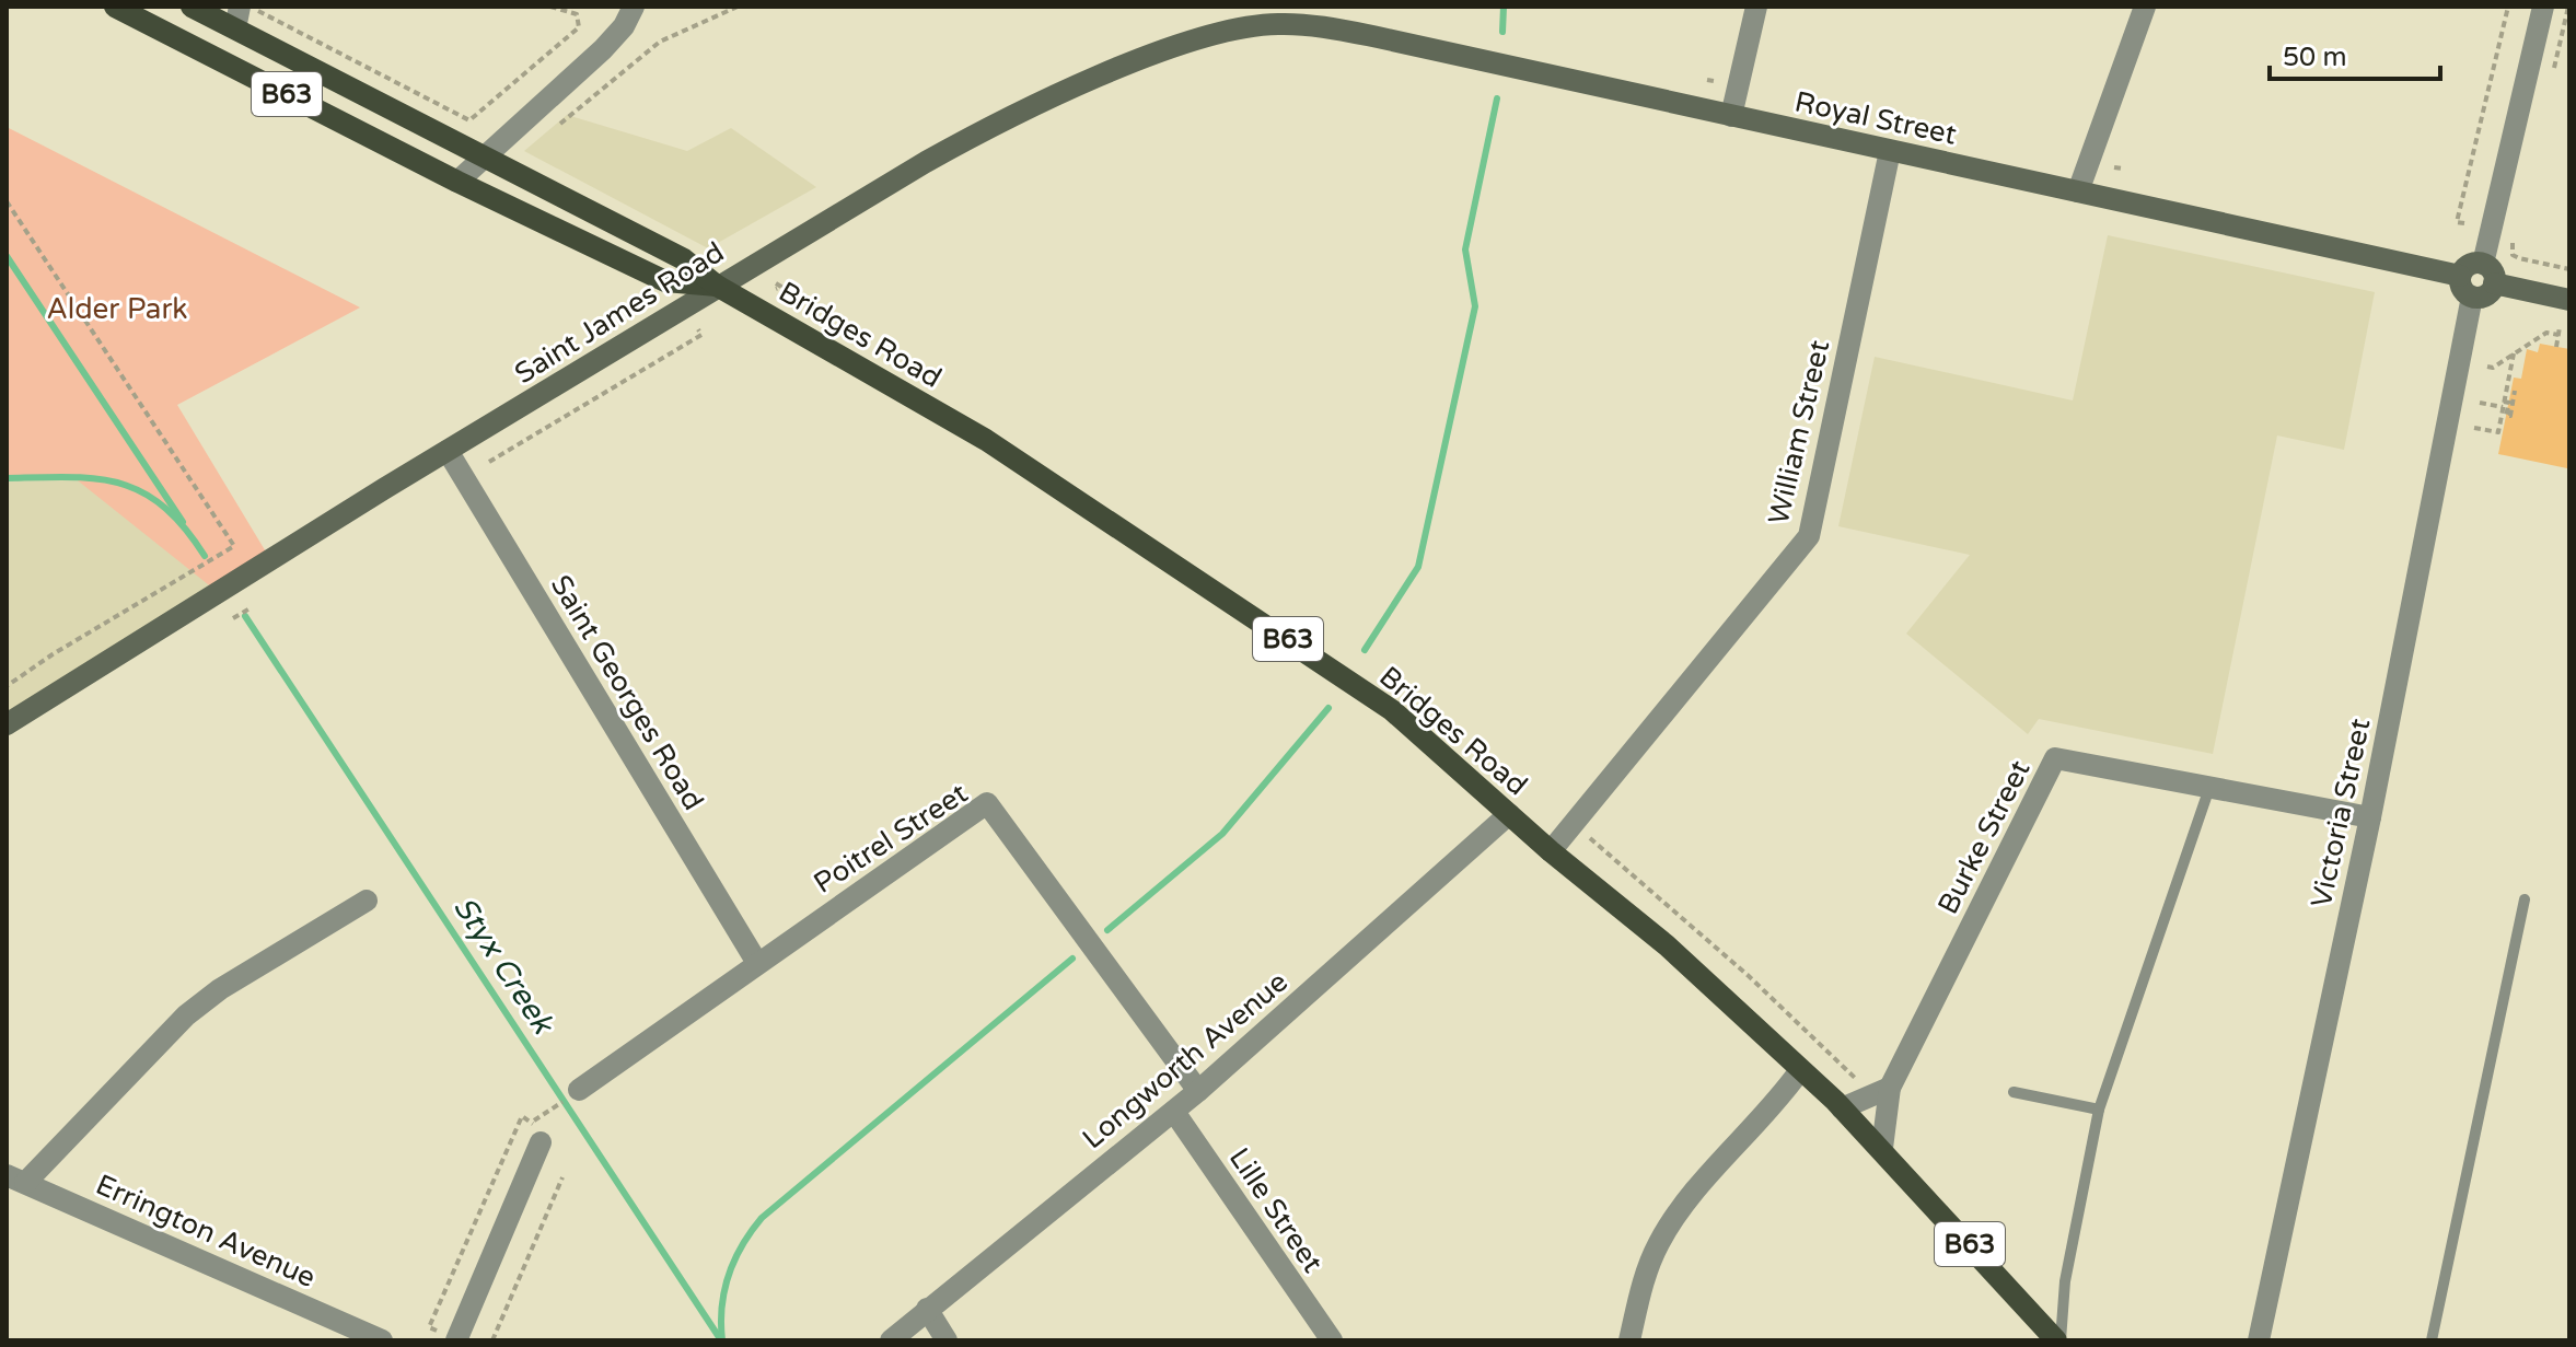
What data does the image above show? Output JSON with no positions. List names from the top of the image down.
{
  "streets": {
    "main road": [
      "B63",
      "Royal Street",
      "Saint James Road",
      "Bridges Road"
    ],
    "street": [
      "William Street",
      "Saint Georges Road",
      "Victoria Street",
      "Burke Street",
      "Poitrel Street",
      "Longworth Avenue",
      "Lille Street",
      "Errington Avenue"
    ]
  },
  "crossings": [
    ["Royal Street", "Saint James Road"],
    ["Royal Street", "William Street"],
    ["Royal Street", "Victoria Street"],
    ["Saint James Road", "Bridges Road"],
    ["Saint James Road", "Saint Georges Road"],
    ["Bridges Road", "William Street"],
    ["Bridges Road", "Burke Street"],
    ["Bridges Road", "Longworth Avenue"],
    ["Saint Georges Road", "Poitrel Street"],
    ["Victoria Street", "Burke Street"],
    ["Poitrel Street", "Longworth Avenue"],
    ["Longworth Avenue", "Lille Street"]
  ],
  "water": ["Styx Creek"],
  "parks": ["Alder Park"],
  "scale_bar": "50 m"
}
